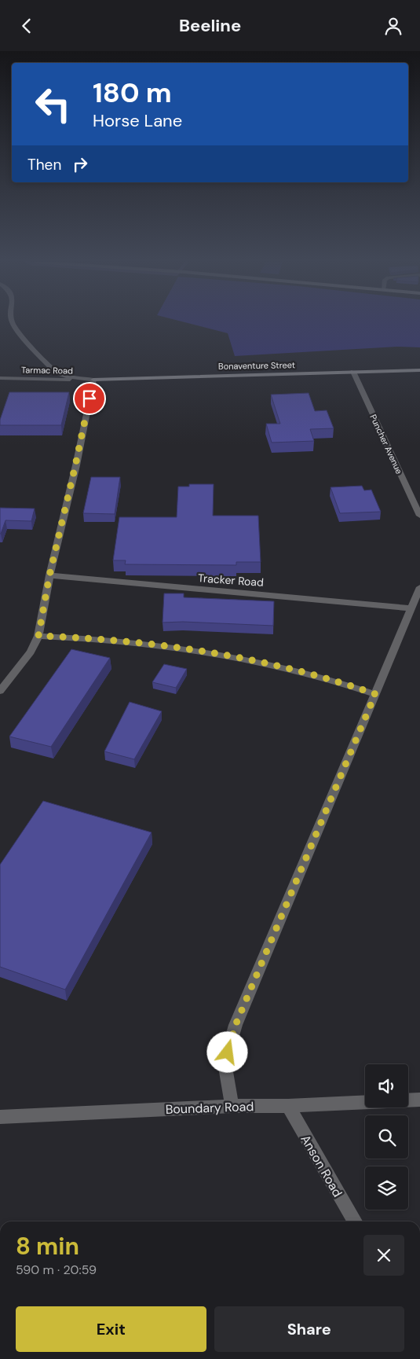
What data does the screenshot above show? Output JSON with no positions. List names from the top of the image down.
{
  "streets": {
    "street": [
      "Bonaventure Street",
      "Tarmac Road",
      "Puncher Avenue",
      "Tracker Road",
      "Boundary Road",
      "Anson Road"
    ]
  },
  "crossings": [
    ["Bonaventure Street", "Tarmac Road"],
    ["Bonaventure Street", "Puncher Avenue"],
    ["Boundary Road", "Anson Road"]
  ],
  "page": {
    "header": "Beeline",
    "turn": ["180 m", "Horse Lane"],
    "then": "Then",
    "heading": ["8 min", "590 m · 20:59"],
    "buttons": ["Exit", "Share"]
  }
}
